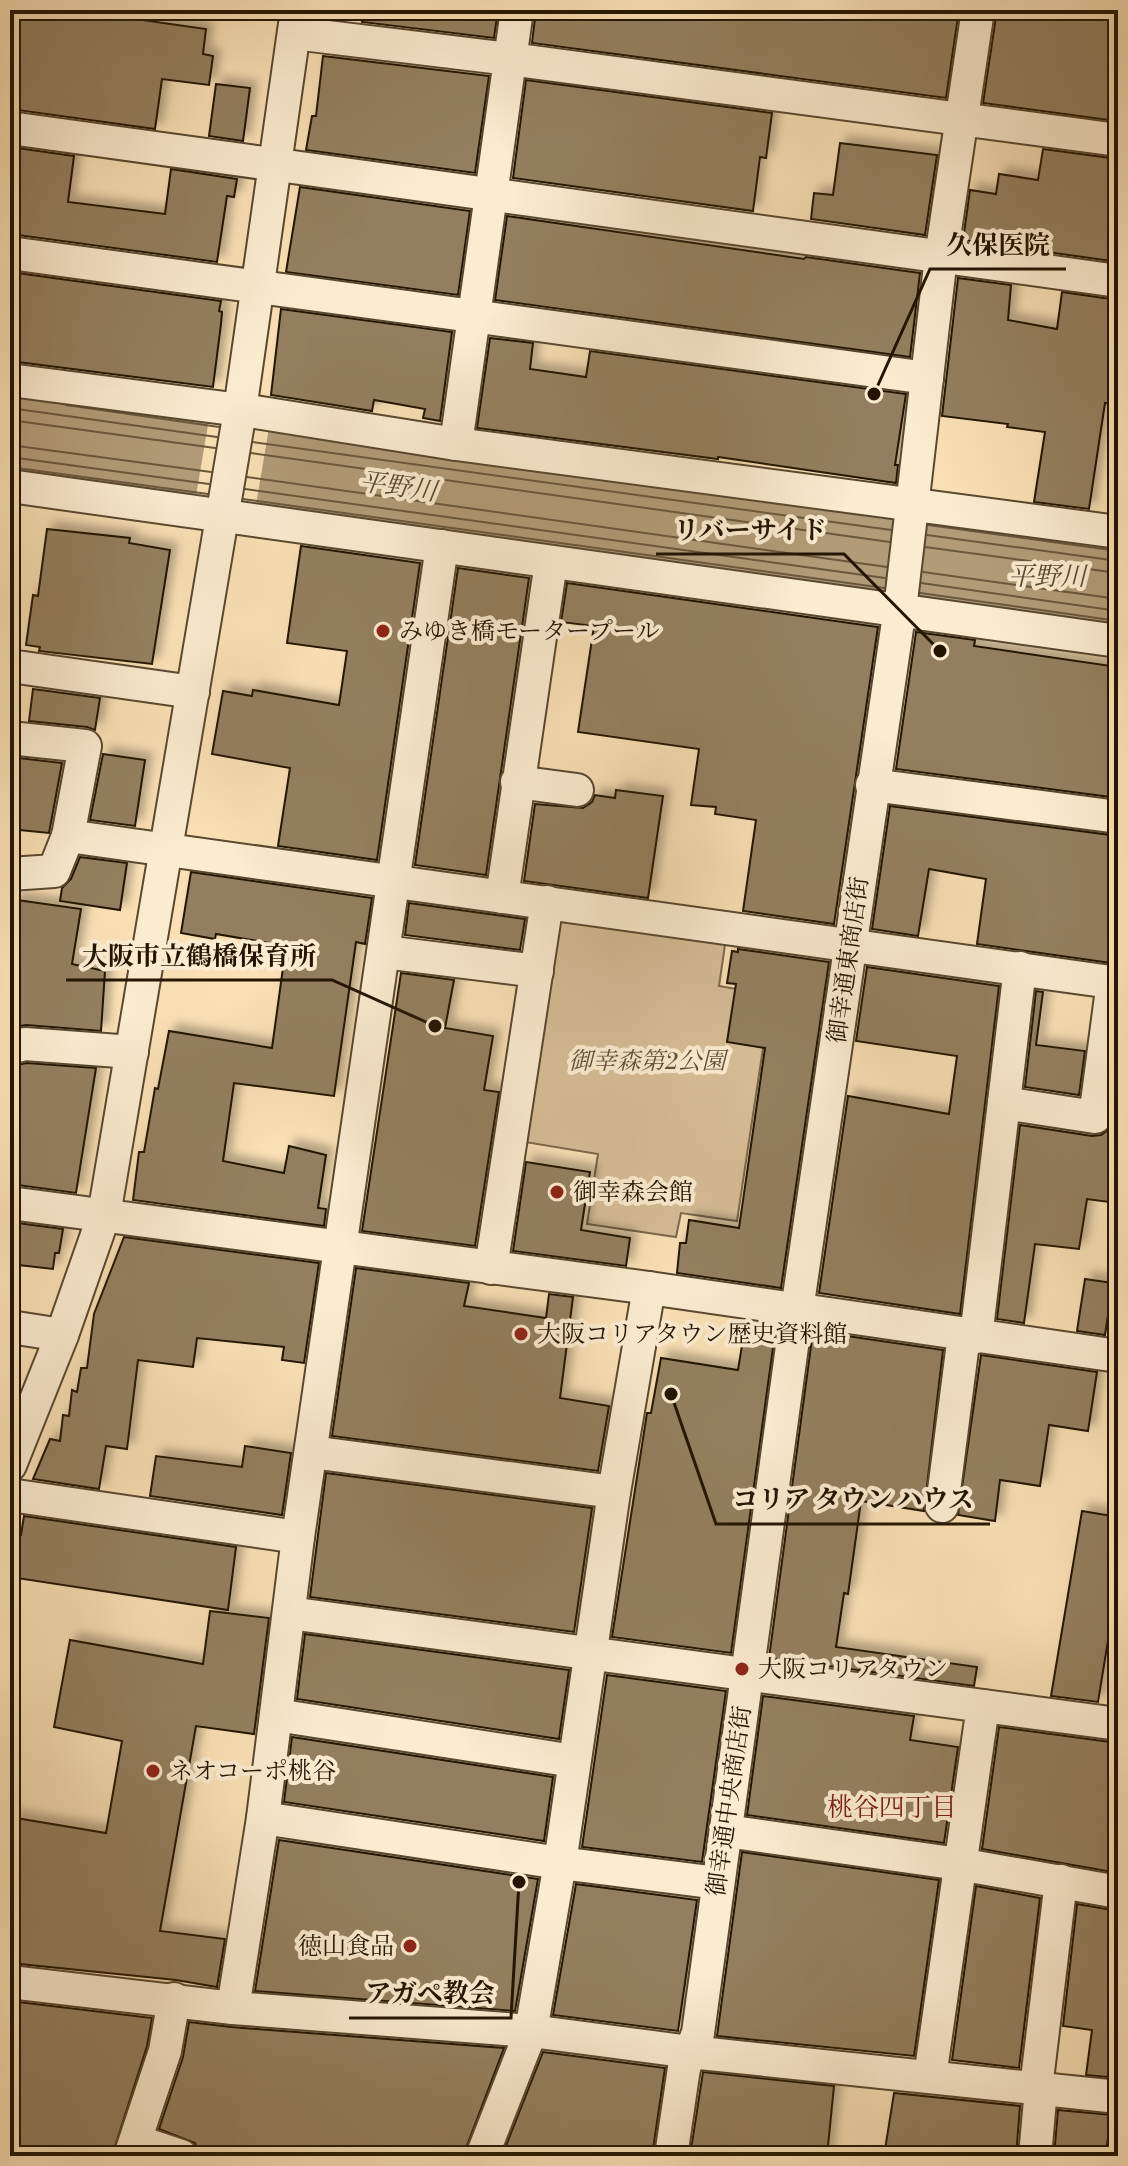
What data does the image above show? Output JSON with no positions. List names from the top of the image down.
{
  "streets": {
    "street": ["御幸通東商店街", "御幸通中央商店街"]
  },
  "crossings": [
    ["御幸通東商店街", "御幸通中央商店街"]
  ],
  "districts": ["桃谷四丁目"],
  "water": ["平野川"],
  "parks": ["御幸森第2公園"],
  "places": [
    "久保医院",
    "みゆき橋モータープール",
    "リバーサイド",
    "大阪市立鶴橋保育所",
    "御幸森会館",
    "大阪コリアタウン歴史資料館",
    "コリア タウン ハウス",
    "大阪コリアタウン",
    "ネオコーポ桃谷",
    "アガペ教会",
    "徳山食品"
  ]
}
